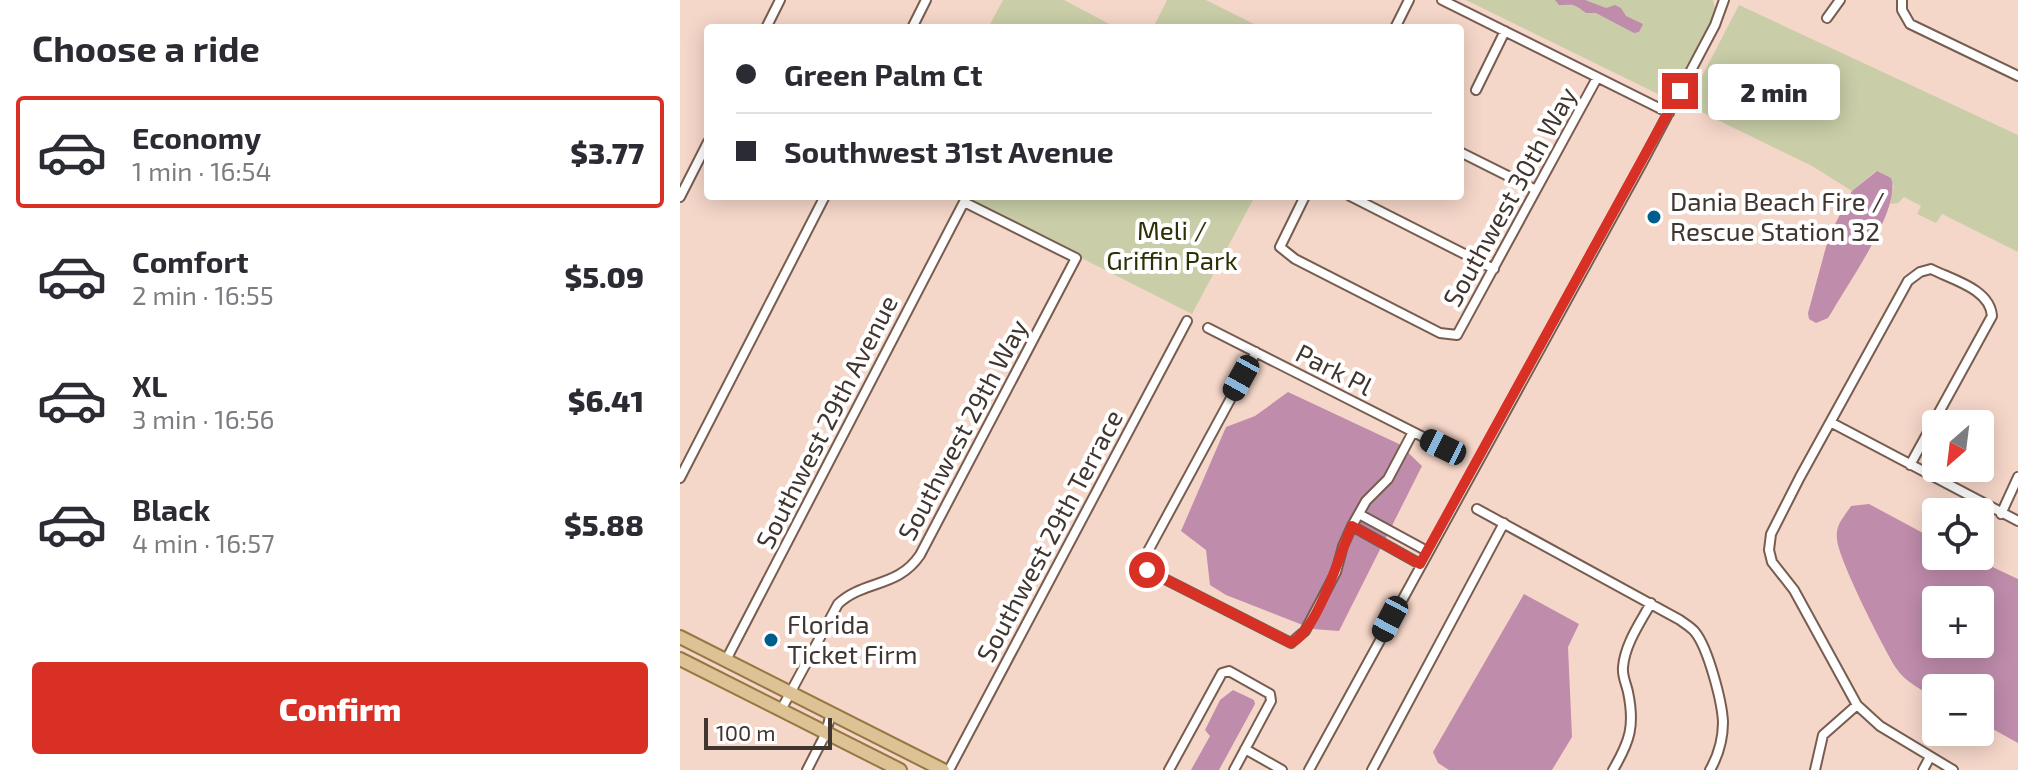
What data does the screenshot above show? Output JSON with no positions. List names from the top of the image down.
{
  "streets": {
    "street": [
      "Southwest 30th Way",
      "Park Pl",
      "Southwest 29th Avenue",
      "Southwest 29th Way",
      "Southwest 29th Terrace"
    ]
  },
  "crossings": [
    ["Southwest 29th Avenue", "Southwest 29th Way"]
  ],
  "parks": ["Meli / Griffin Park"],
  "places": ["Dania Beach Fire / Rescue Station 32", "Florida Ticket Firm"],
  "scale_bar": "100 m",
  "north": "bottom left",
  "page": {
    "heading": "Choose a ride",
    "banner": ["Green Palm Ct", "Southwest 31st Avenue"],
    "bubble": "2 min",
    "list": [
      {
        "name": "Economy",
        "note": "1 min · 16:54",
        "value": "$3.77"
      },
      {
        "name": "Comfort",
        "note": "2 min · 16:55",
        "value": "$5.09"
      },
      {
        "name": "XL",
        "note": "3 min · 16:56",
        "value": "$6.41"
      },
      {
        "name": "Black",
        "note": "4 min · 16:57",
        "value": "$5.88"
      }
    ],
    "map_buttons": ["+", "−"],
    "buttons": "Confirm",
    "scale": "100 m"
  }
}
